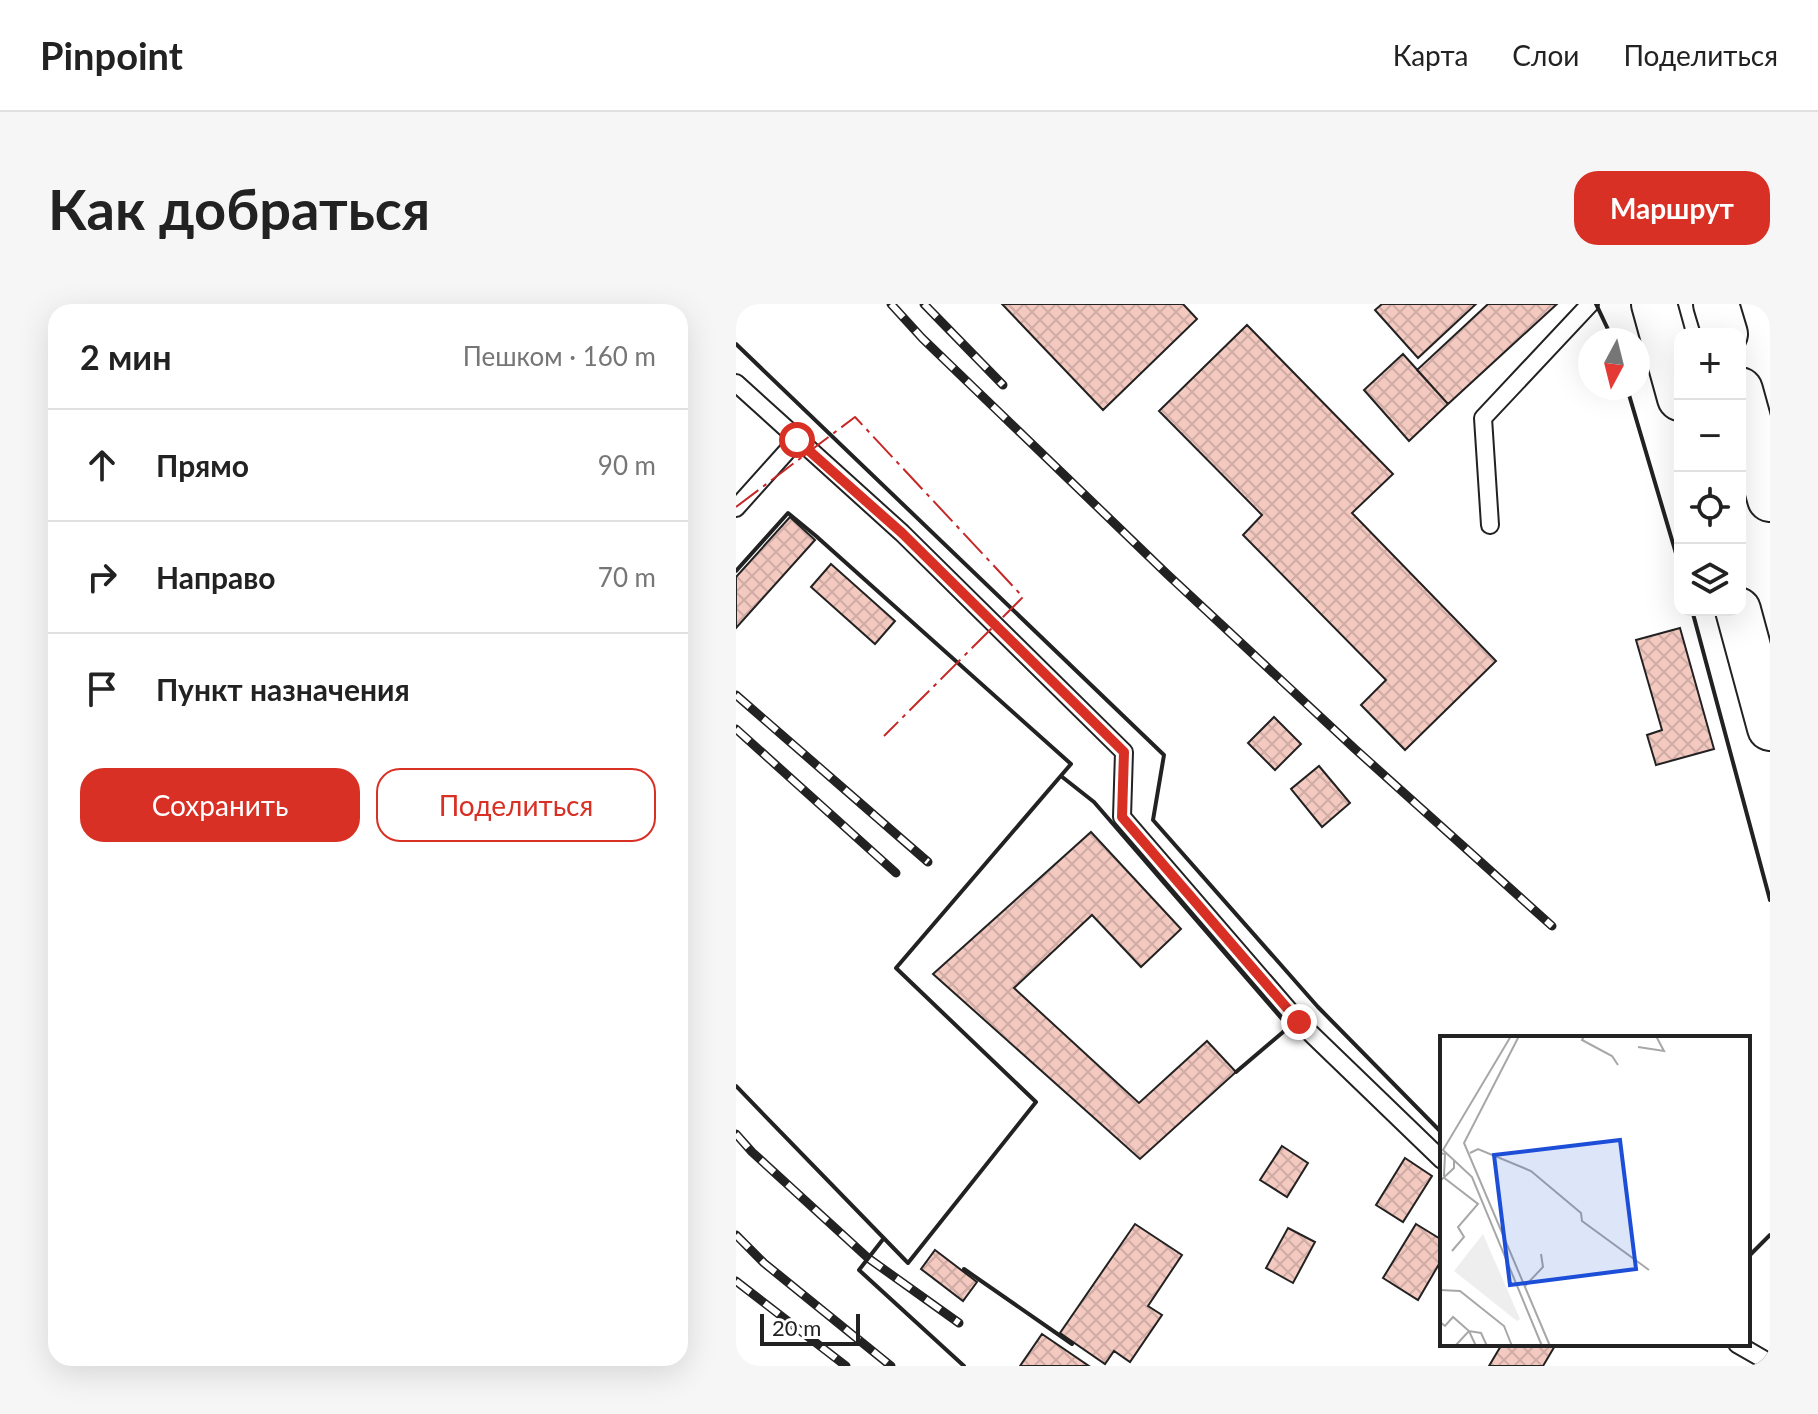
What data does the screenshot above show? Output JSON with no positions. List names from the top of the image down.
{
  "scale_bar": "20 m",
  "north": "bottom",
  "page": {
    "header": "Pinpoint",
    "nav": ["Карта", "Слои", "Поделиться"],
    "buttons": [
      "Маршрут",
      ["Сохранить", "Поделиться"]
    ],
    "title": "Как добраться",
    "heading": ["2 мин", "Пешком · 160 m"],
    "map_buttons": ["+", "−"],
    "list": [
      ["Прямо", "90 m"],
      ["Направо", "70 m"],
      "Пункт назначения"
    ],
    "scale": "20 m"
  }
}
